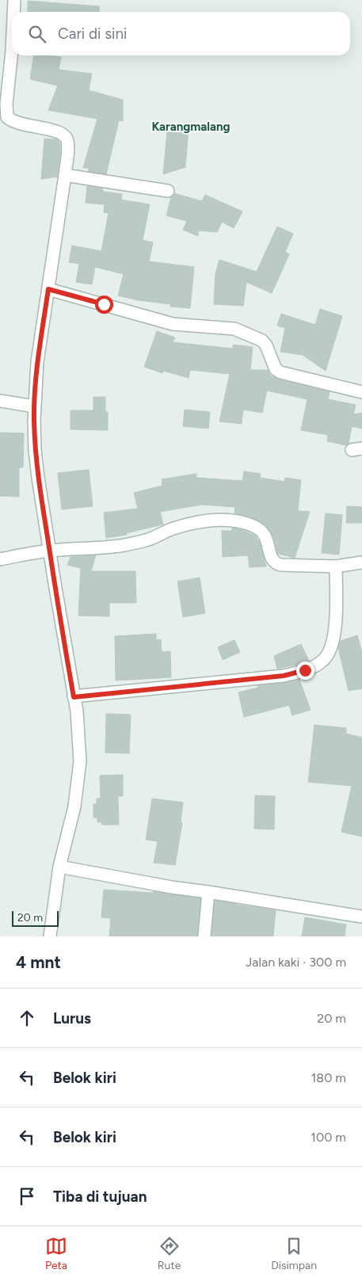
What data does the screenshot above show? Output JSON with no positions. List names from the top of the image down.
{
  "districts": ["Karangmalang"],
  "scale_bar": "20 m",
  "page": {
    "search": "Cari di sini",
    "scale": "20 m",
    "heading": ["4 mnt", "Jalan kaki · 300 m"],
    "list": [
      ["Lurus", "20 m"],
      ["Belok kiri", "180 m"],
      ["Belok kiri", "100 m"],
      "Tiba di tujuan"
    ],
    "nav": ["Peta", "Rute", "Disimpan"]
  }
}
